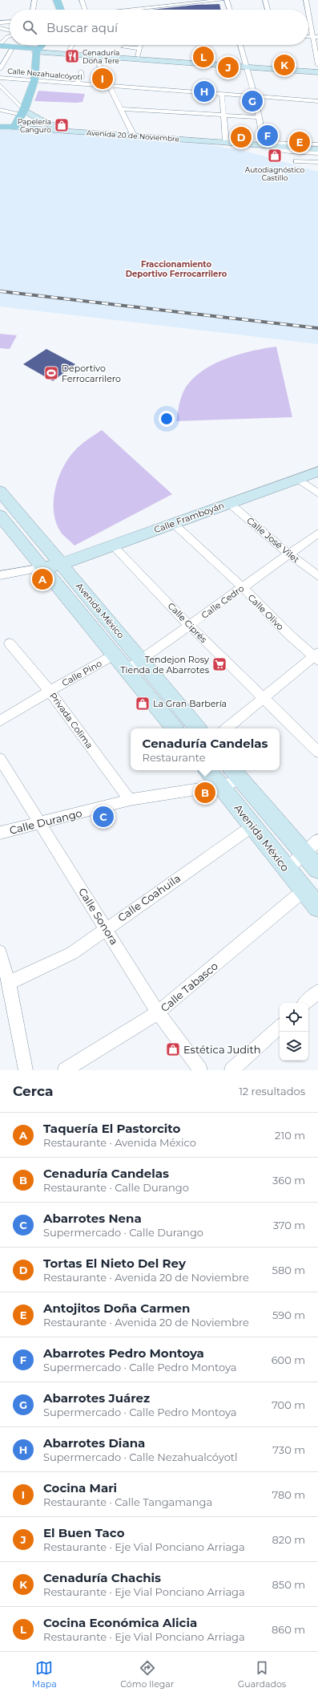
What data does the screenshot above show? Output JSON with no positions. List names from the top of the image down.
{
  "streets": {
    "main road": ["Avenida 20 de Noviembre", "Calle Framboyán", "Avenida México"],
    "street": [
      "Calle Nezahualcóyotl",
      "Calle José Vilet",
      "Calle Cedro",
      "Calle Olivo",
      "Calle Ciprés",
      "Calle Pino",
      "Privada Colima",
      "Calle Durango",
      "Calle Coahuila",
      "Calle Sonora",
      "Calle Tabasco"
    ]
  },
  "crossings": [
    ["Calle Framboyán", "Calle José Vilet"],
    ["Calle Framboyán", "Avenida México"],
    ["Calle Framboyán", "Calle Olivo"],
    ["Calle Framboyán", "Calle Ciprés"],
    ["Calle José Vilet", "Calle Cedro"],
    ["Calle Cedro", "Avenida México"],
    ["Calle Cedro", "Calle Olivo"],
    ["Calle Cedro", "Calle Ciprés"],
    ["Avenida México", "Calle Pino"],
    ["Avenida México", "Calle Durango"],
    ["Avenida México", "Calle Coahuila"],
    ["Avenida México", "Calle Tabasco"],
    ["Calle Pino", "Privada Colima"],
    ["Privada Colima", "Calle Durango"],
    ["Calle Durango", "Calle Sonora"],
    ["Calle Coahuila", "Calle Sonora"],
    ["Calle Sonora", "Calle Tabasco"]
  ],
  "districts": ["Fraccionamiento Deportivo Ferrocarrilero"],
  "places": {
    "restaurant": ["Cenaduría Doña Tere"],
    "shop": [
      "Papelería Canguro",
      "Autodiagnóstico Castillo",
      "La Gran Barbería",
      "Estética Judith"
    ],
    "sports": ["Deportivo Ferrocarrilero"],
    "supermarket": ["Tendejon Rosy Tienda de Abarrotes"]
  },
  "page": {
    "search": "Buscar aquí",
    "pins": [
      "L",
      "K",
      "J",
      "I",
      "H",
      "G",
      "F",
      "D",
      "E",
      "A",
      "B",
      "C"
    ],
    "popup": ["Cenaduría Candelas", "Restaurante"],
    "heading": ["Cerca", "12 resultados"],
    "list": [
      {
        "mark": "A",
        "name": "Taquería El Pastorcito",
        "note": "Restaurante · Avenida México",
        "value": "210 m"
      },
      {
        "mark": "B",
        "name": "Cenaduría Candelas",
        "note": "Restaurante · Calle Durango",
        "value": "360 m"
      },
      {
        "mark": "C",
        "name": "Abarrotes Nena",
        "note": "Supermercado · Calle Durango",
        "value": "370 m"
      },
      {
        "mark": "D",
        "name": "Tortas El Nieto Del Rey",
        "note": "Restaurante · Avenida 20 de Noviembre",
        "value": "580 m"
      },
      {
        "mark": "E",
        "name": "Antojitos Doña Carmen",
        "note": "Restaurante · Avenida 20 de Noviembre",
        "value": "590 m"
      },
      {
        "mark": "F",
        "name": "Abarrotes Pedro Montoya",
        "note": "Supermercado · Calle Pedro Montoya",
        "value": "600 m"
      },
      {
        "mark": "G",
        "name": "Abarrotes Juárez",
        "note": "Supermercado · Calle Pedro Montoya",
        "value": "700 m"
      },
      {
        "mark": "H",
        "name": "Abarrotes Diana",
        "note": "Supermercado · Calle Nezahualcóyotl",
        "value": "730 m"
      },
      {
        "mark": "I",
        "name": "Cocina Mari",
        "note": "Restaurante · Calle Tangamanga",
        "value": "780 m"
      },
      {
        "mark": "J",
        "name": "El Buen Taco",
        "note": "Restaurante · Eje Vial Ponciano Arriaga",
        "value": "820 m"
      },
      {
        "mark": "K",
        "name": "Cenaduría Chachis",
        "note": "Restaurante · Eje Vial Ponciano Arriaga",
        "value": "850 m"
      },
      {
        "mark": "L",
        "name": "Cocina Económica Alicia",
        "note": "Restaurante · Eje Vial Ponciano Arriaga",
        "value": "860 m"
      }
    ],
    "nav": ["Mapa", "Cómo llegar", "Guardados"]
  }
}
